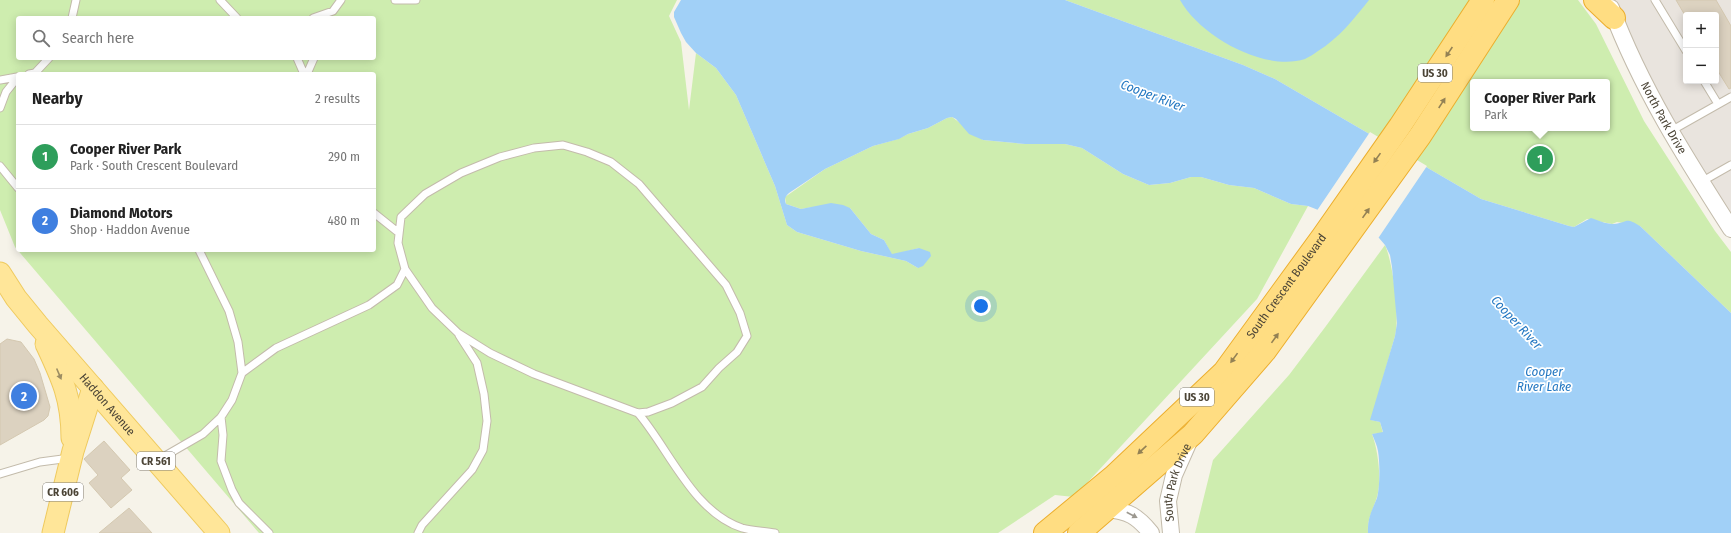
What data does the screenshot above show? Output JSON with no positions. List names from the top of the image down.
{
  "streets": {
    "highway": ["US 30", "South Crescent Boulevard"],
    "main road": ["Haddon Avenue", "CR 561", "CR 606"],
    "street": ["North Park Drive", "South Park Drive"]
  },
  "crossings": [
    ["South Crescent Boulevard", "South Park Drive"],
    ["Haddon Avenue", "CR 606"]
  ],
  "water": ["Cooper River", "Cooper River Lake"],
  "page": {
    "map_buttons": ["+", "−"],
    "search": "Search here",
    "heading": ["Nearby", "2 results"],
    "popup": ["Cooper River Park", "Park"],
    "list": [
      {
        "mark": "1",
        "name": "Cooper River Park",
        "note": "Park · South Crescent Boulevard",
        "value": "290 m"
      },
      {
        "mark": "2",
        "name": "Diamond Motors",
        "note": "Shop · Haddon Avenue",
        "value": "480 m"
      }
    ],
    "pins": ["1", "2"]
  }
}
